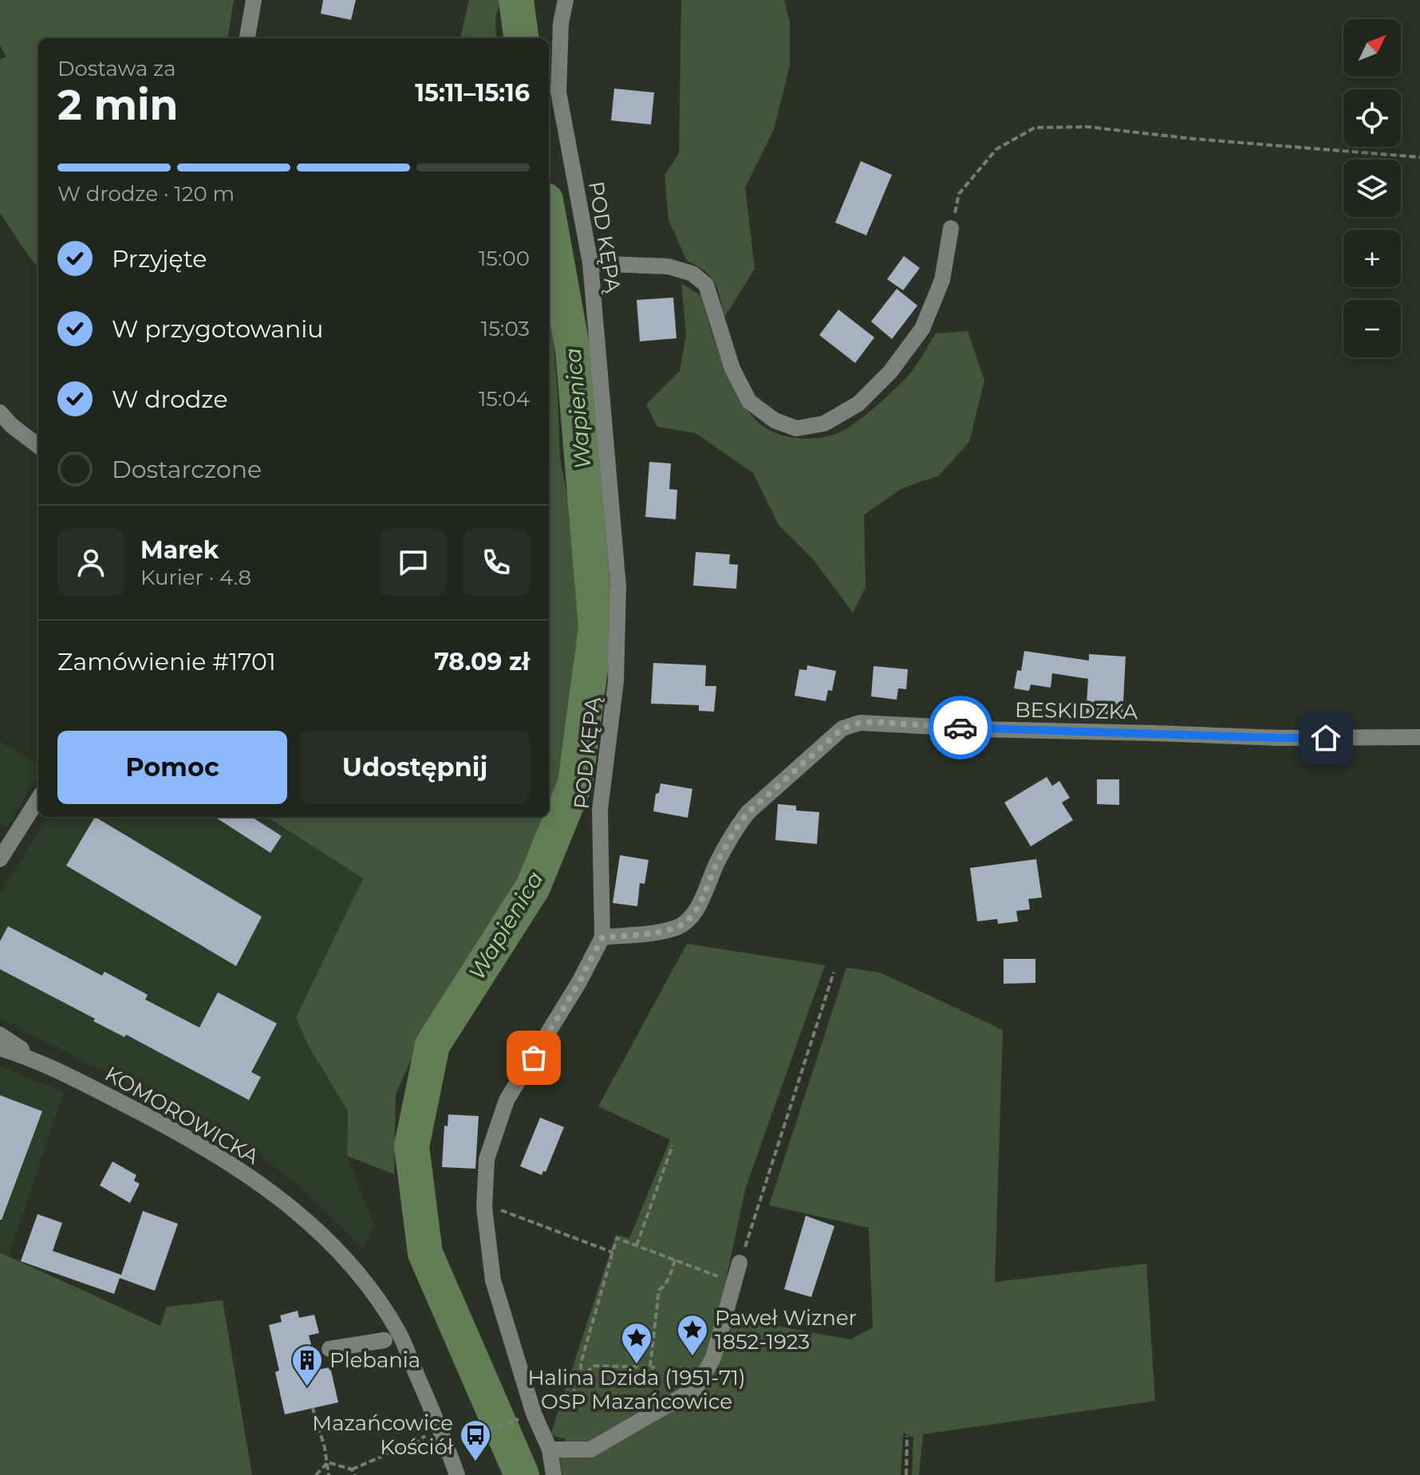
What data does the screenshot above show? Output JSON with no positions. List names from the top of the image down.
{
  "streets": {
    "street": ["POD KĘPĄ", "BESKIDZKA", "KOMOROWICKA"]
  },
  "crossings": [
    ["POD KĘPĄ", "BESKIDZKA"]
  ],
  "water": ["Wapienica"],
  "places": {
    "place": ["Paweł Wizner 1852-1923", "Halina Dzida (1951-71) OSP Mazańcowice"],
    "building": ["Plebania"],
    "bus stop": ["Mazańcowice Kościół"]
  },
  "north": "top right",
  "page": {
    "map_buttons": ["+", "−"],
    "heading": ["2 min", "Dostawa za", "15:11–15:16"],
    "panel": [
      "Marek",
      "Kurier · 4.8",
      "Zamówienie #1701",
      "78.09 zł"
    ],
    "bar": "W drodze · 120 m",
    "list": [
      ["Przyjęte", "15:00"],
      ["W przygotowaniu", "15:03"],
      ["W drodze", "15:04"],
      "Dostarczone"
    ],
    "buttons": ["Pomoc", "Udostępnij"]
  }
}
